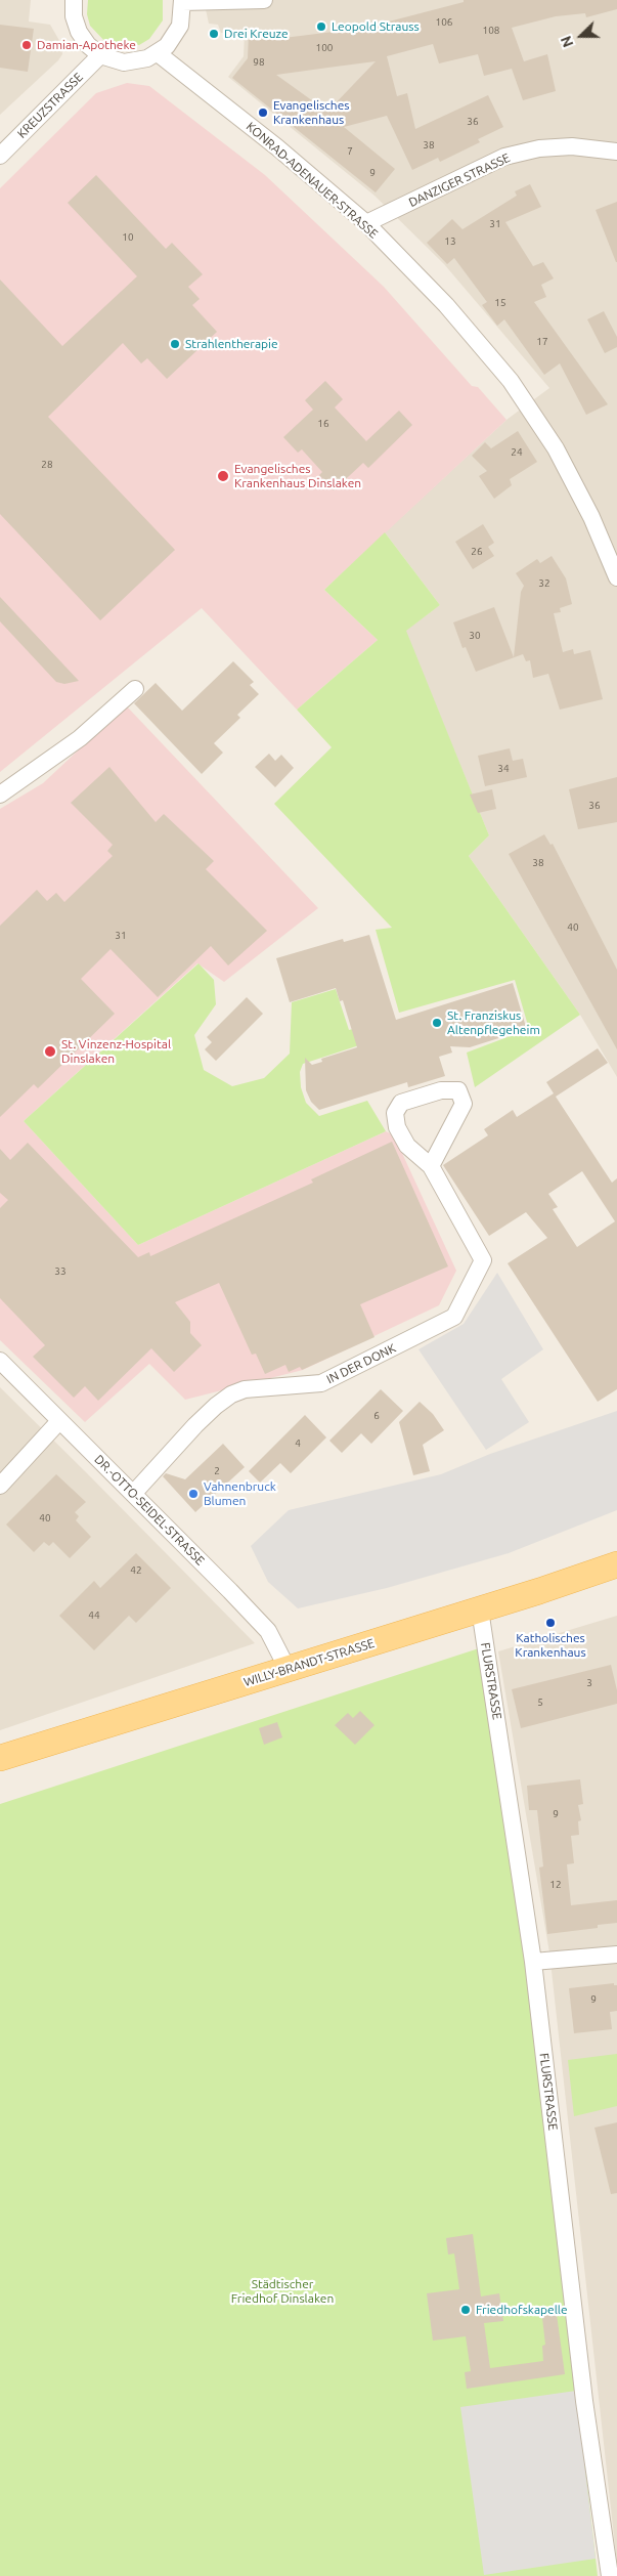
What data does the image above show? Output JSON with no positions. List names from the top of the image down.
{
  "streets": {
    "main road": ["WILLY-BRANDT-STRASSE"],
    "street": [
      "KREUZSTRASSE",
      "KONRAD-ADENAUER-STRASSE",
      "DANZIGER STRASSE",
      "IN DER DONK",
      "DR.-OTTO-SEIDEL-STRASSE",
      "FLURSTRASSE"
    ]
  },
  "crossings": [
    ["KONRAD-ADENAUER-STRASSE", "DANZIGER STRASSE"],
    ["IN DER DONK", "DR.-OTTO-SEIDEL-STRASSE"],
    ["DR.-OTTO-SEIDEL-STRASSE", "WILLY-BRANDT-STRASSE"],
    ["WILLY-BRANDT-STRASSE", "FLURSTRASSE"]
  ],
  "parks": ["Städtischer Friedhof Dinslaken"],
  "places": [
    "Leopold Strauss",
    "Drei Kreuze",
    "Damian-Apotheke",
    "Evangelisches Krankenhaus",
    "Strahlentherapie",
    "Evangelisches Krankenhaus Dinslaken",
    "St. Franziskus Altenpflegeheim",
    "St. Vinzenz-Hospital Dinslaken",
    "Vahnenbruck Blumen",
    "Katholisches Krankenhaus",
    "Friedhofskapelle"
  ],
  "house_numbers": [
    "106",
    "108",
    "100",
    "98",
    "36",
    "38",
    "7",
    "9",
    "31",
    "10",
    "13",
    "15",
    "17",
    "16",
    "24",
    "28",
    "26",
    "32",
    "30",
    "34",
    "36",
    "38",
    "40",
    "31",
    "33",
    "6",
    "4",
    "2",
    "40",
    "42",
    "44",
    "3",
    "5",
    "9",
    "12",
    "9"
  ],
  "north": "left"
}
